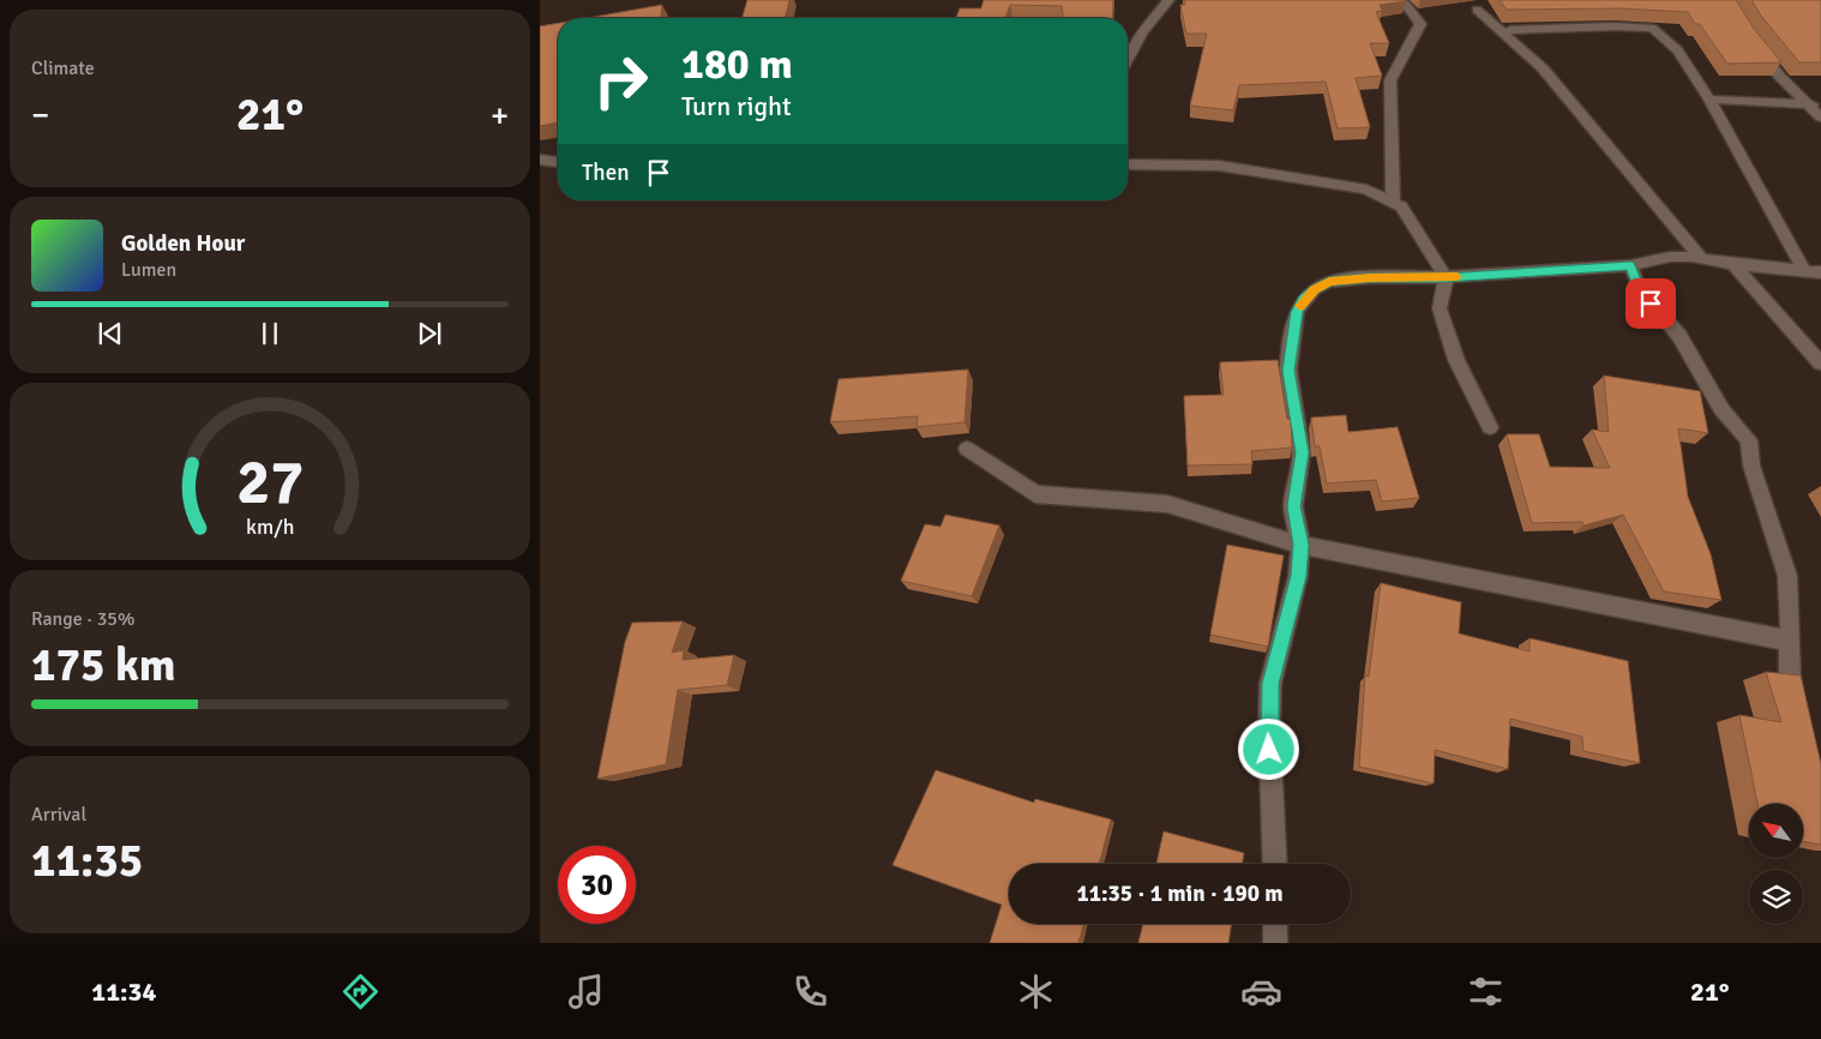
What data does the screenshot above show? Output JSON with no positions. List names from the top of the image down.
{
  "north": "top left",
  "page": {
    "tile": [
      "Climate",
      ["Range · 35%", "175 km"],
      ["Arrival", "11:35"]
    ],
    "turn": ["180 m", "Turn right"],
    "heat": ["−", "21°", "+"],
    "then": "Then",
    "song": ["Golden Hour", "Lumen"],
    "limit": "30",
    "trip": "11:35 · 1 min · 190 m",
    "tabs": ["11:34", "21°"],
    "gauge": ["27", "km/h"]
  }
}
